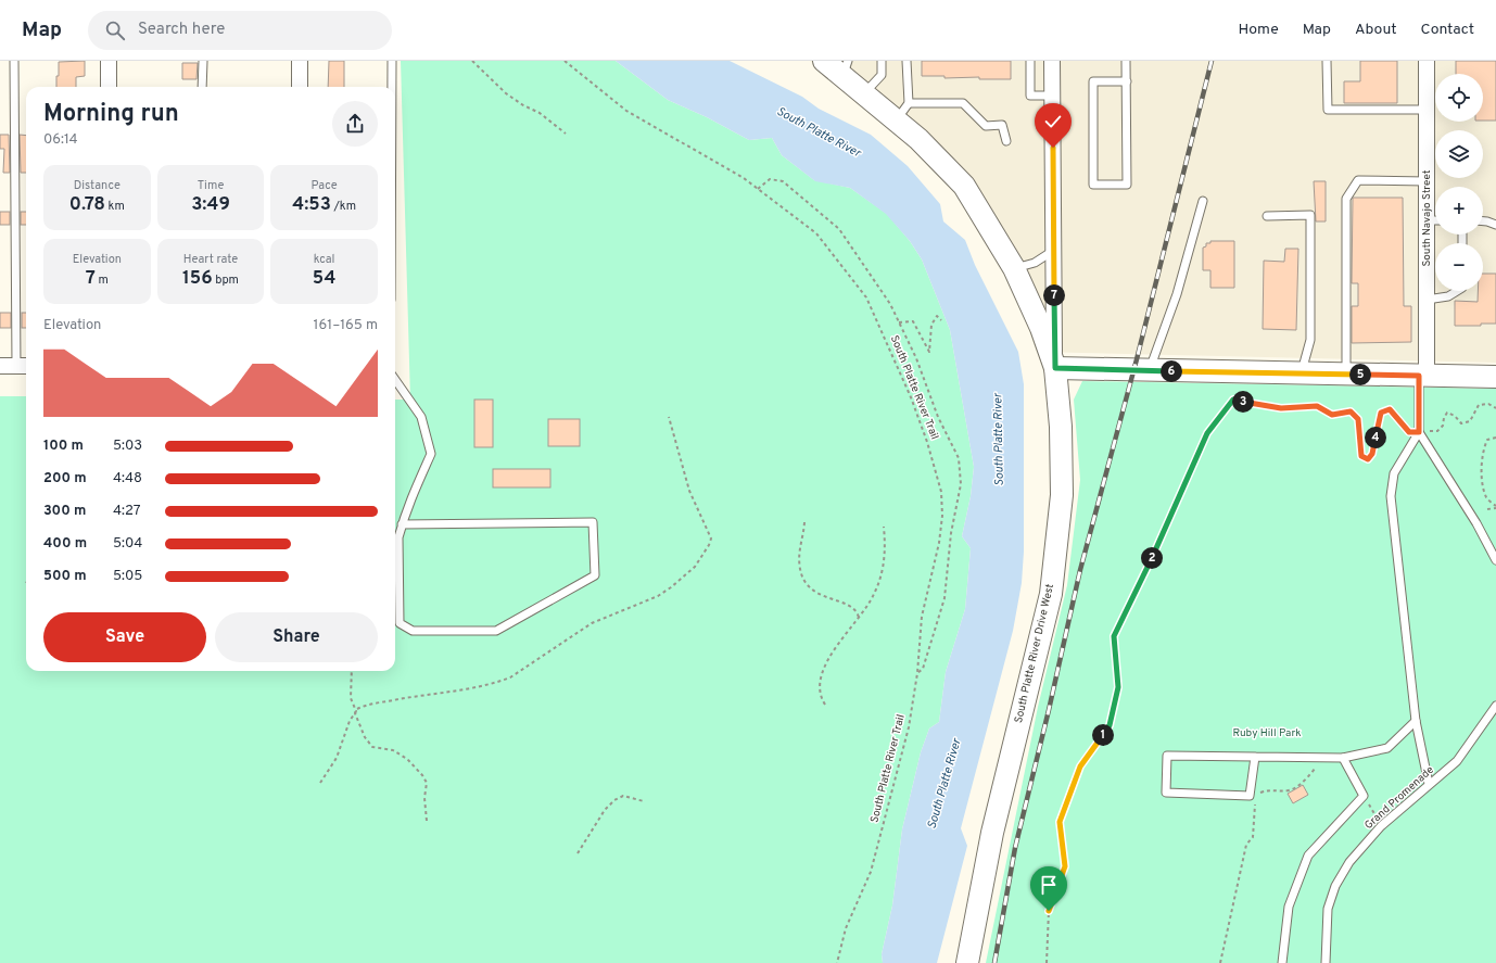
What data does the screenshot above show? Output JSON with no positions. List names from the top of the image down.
{
  "streets": {
    "street": ["South Navajo Street", "South Platte River Drive West"],
    "lane": ["Grand Promenade"],
    "path": ["South Platte River Trail"]
  },
  "water": ["South Platte River"],
  "parks": ["Ruby Hill Park"],
  "page": {
    "header": "Map",
    "search": "Search here",
    "nav": [
      "Home",
      "Map",
      "About",
      "Contact"
    ],
    "map_buttons": ["+", "−"],
    "heading": ["Morning run", "06:14"],
    "stats": [
      ["Distance", "0.78 km"],
      ["Time", "3:49"],
      ["Pace", "4:53 /km"],
      ["Elevation", "7 m"],
      ["Heart rate", "156 bpm"],
      ["kcal", "54"]
    ],
    "pins": [
      "7",
      "6",
      "5",
      "3",
      "4",
      "2",
      "1"
    ],
    "chart": ["Elevation", "161–165 m"],
    "list": [
      {
        "name": "100 m",
        "note": "5:03"
      },
      {
        "name": "200 m",
        "note": "4:48"
      },
      {
        "name": "300 m",
        "note": "4:27"
      },
      {
        "name": "400 m",
        "note": "5:04"
      },
      {
        "name": "500 m",
        "note": "5:05"
      }
    ],
    "buttons": ["Save", "Share"]
  }
}
